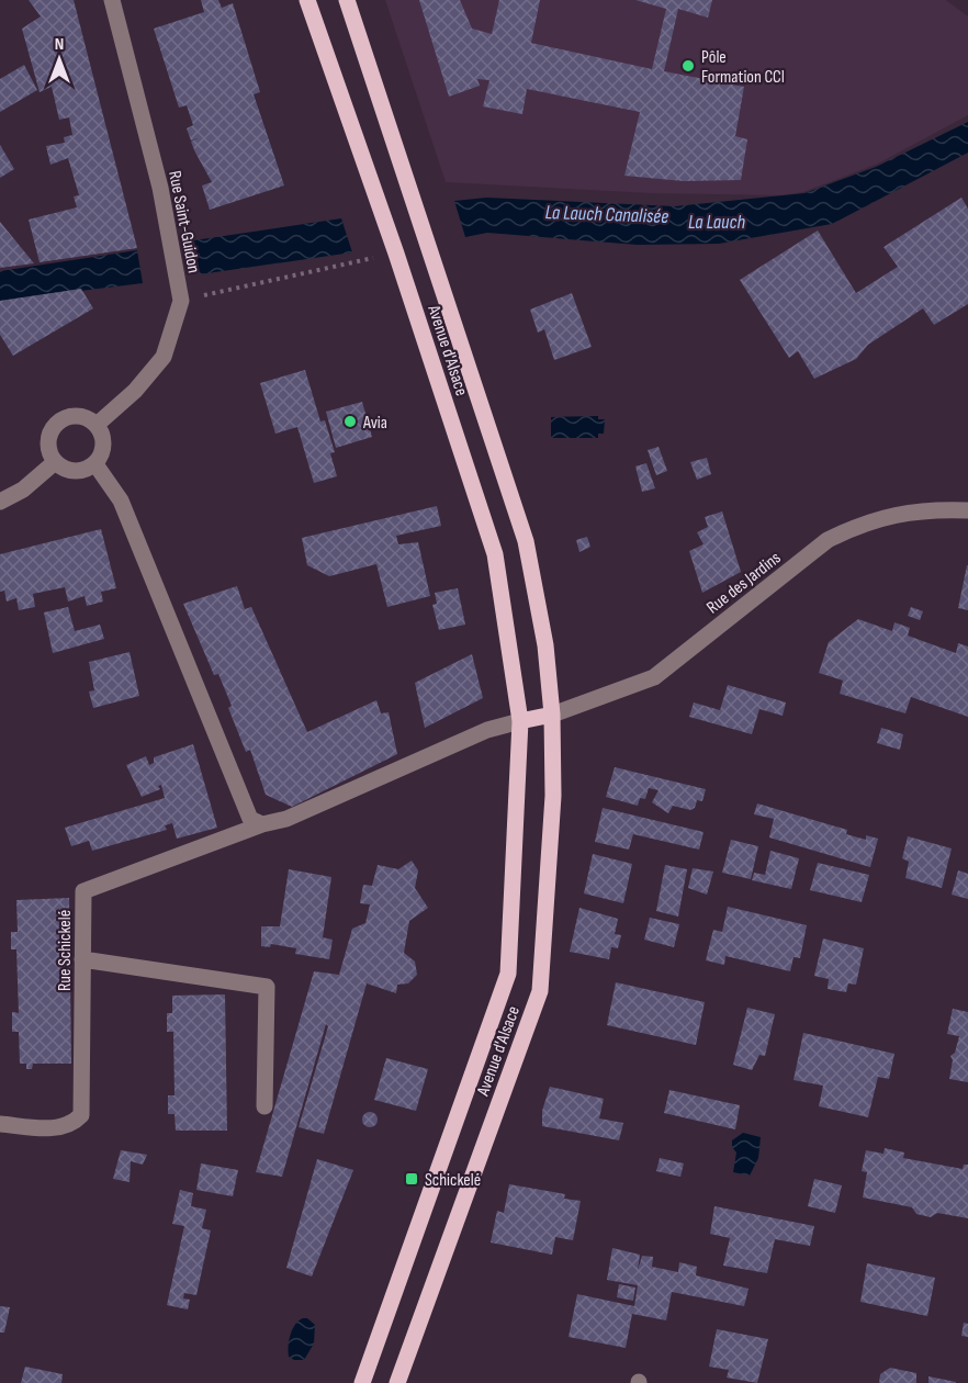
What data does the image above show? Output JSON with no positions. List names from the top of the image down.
{
  "streets": {
    "main road": ["Avenue d'Alsace"],
    "street": ["Rue Saint-Guidon", "Rue des Jardins", "Rue Schickelé"]
  },
  "crossings": [
    ["Avenue d'Alsace", "Rue des Jardins"],
    ["Avenue d'Alsace", "Rue Schickelé"]
  ],
  "water": ["La Lauch Canalisée", "La Lauch"],
  "places": {
    "other": ["Pôle Formation CCI", "Avia"],
    "transit": ["Schickelé"]
  },
  "north": "top"
}
